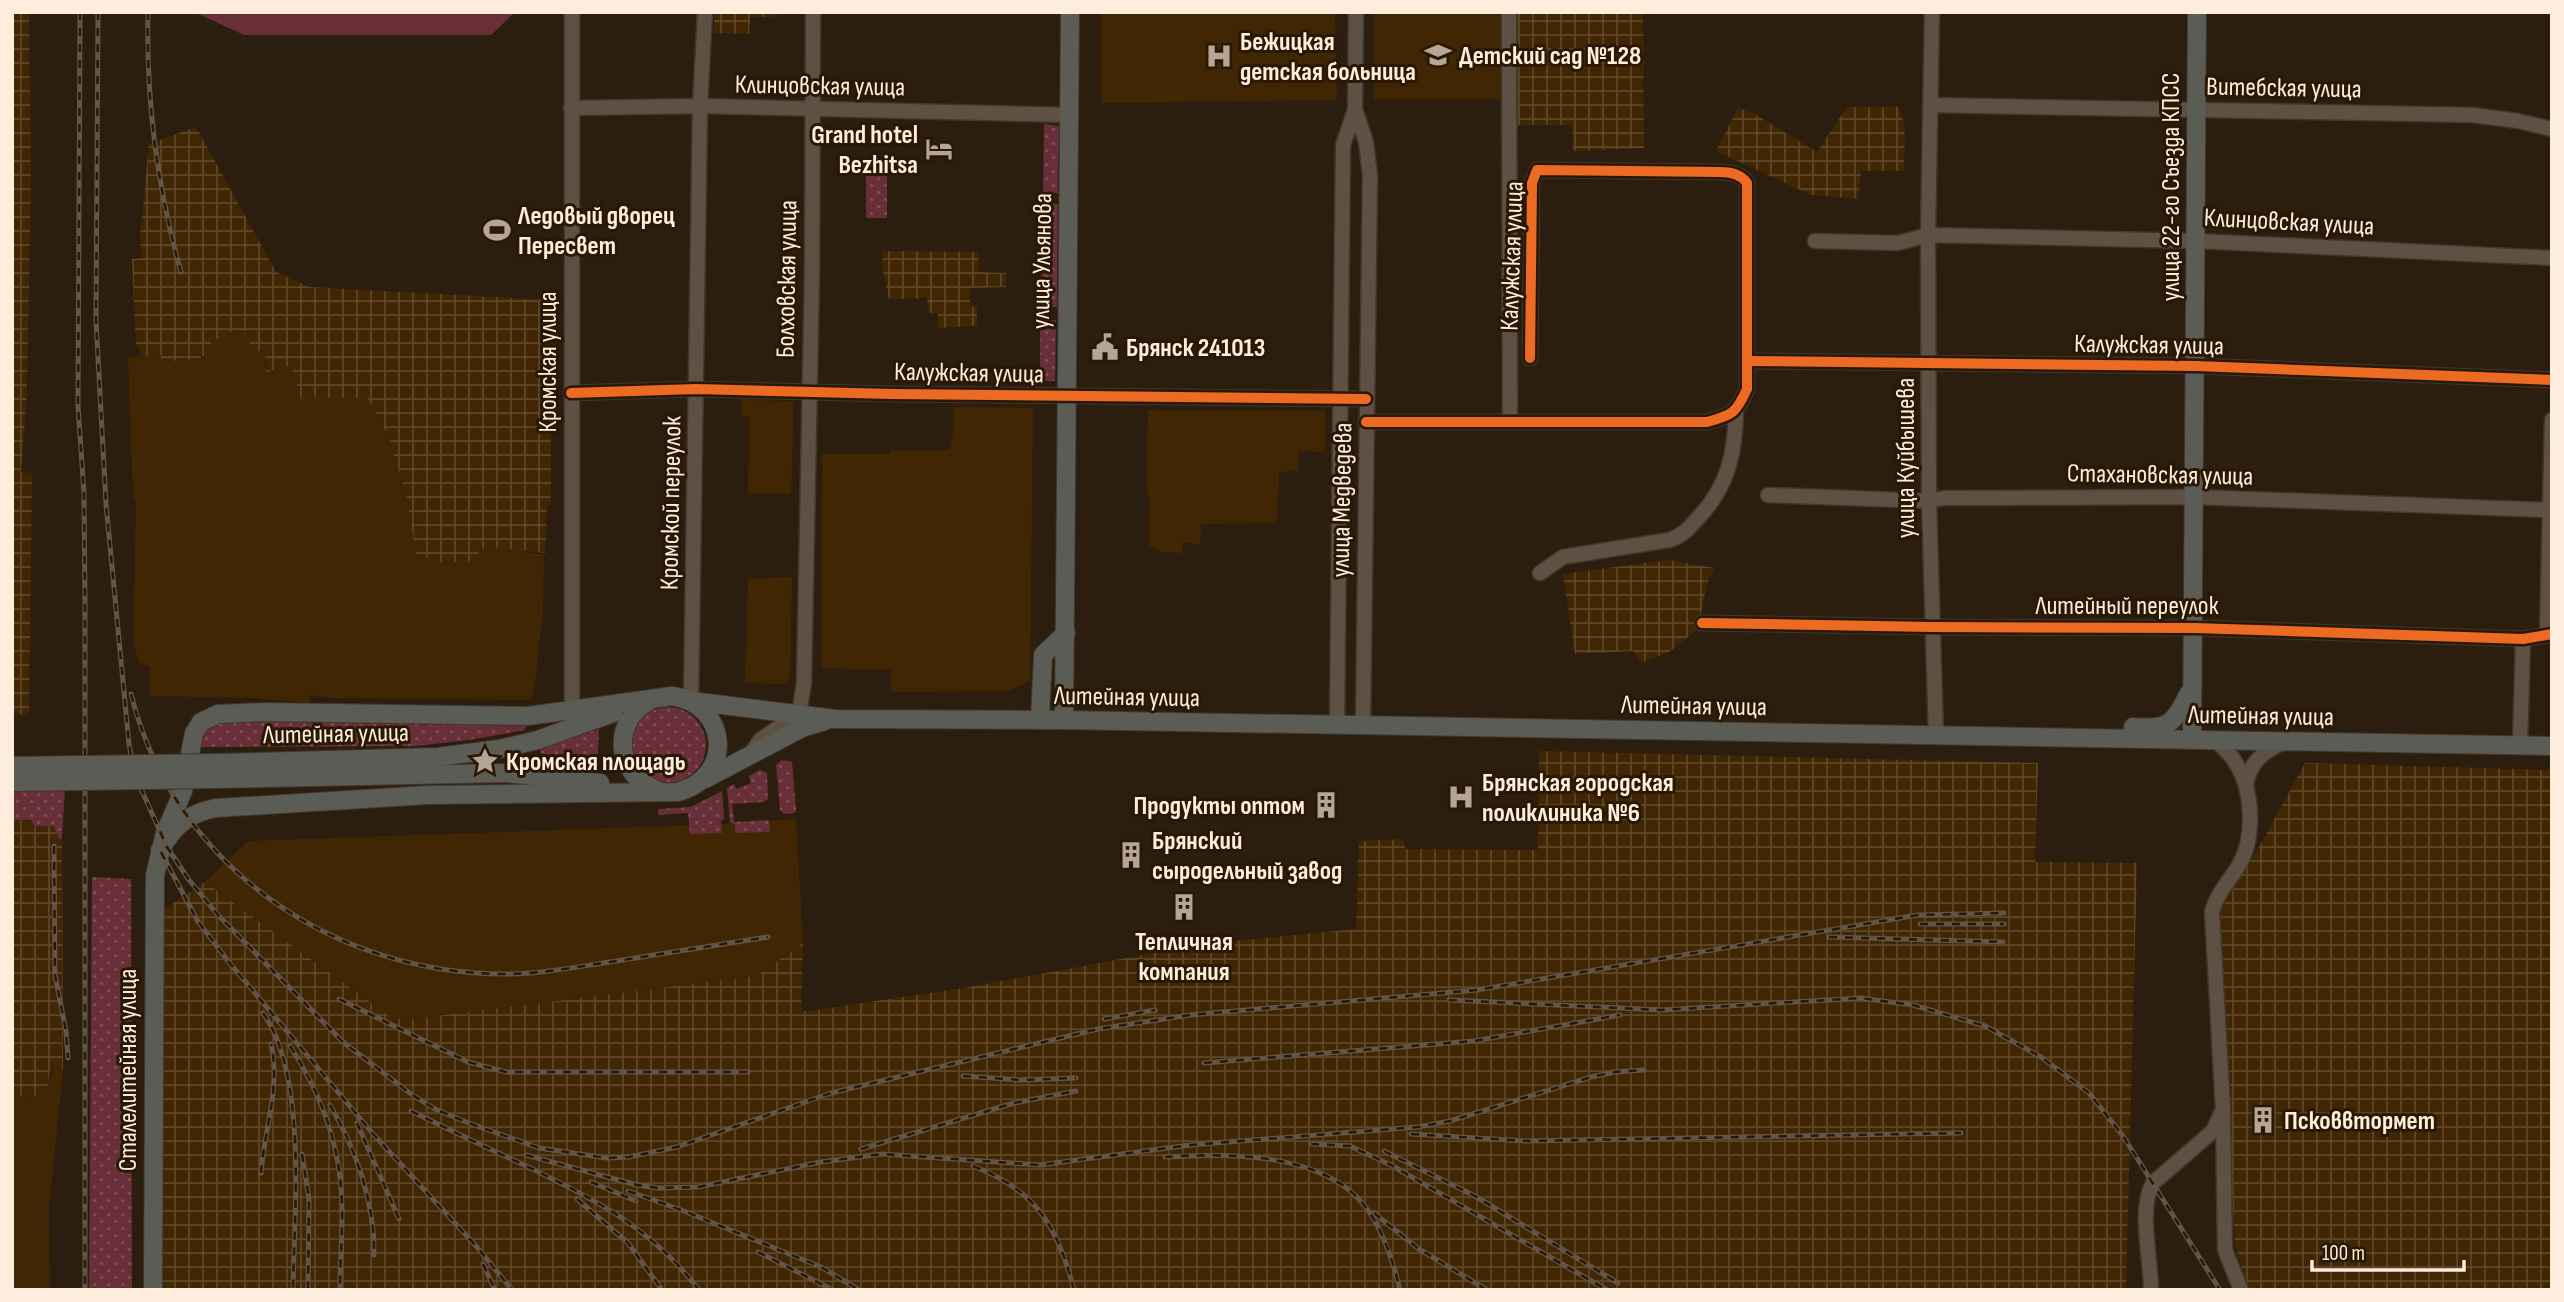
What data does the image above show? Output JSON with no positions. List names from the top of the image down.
{
  "streets": {
    "main road": [
      "улица 22-го Съезда КПСС",
      "улица Ульянова",
      "Литейная улица",
      "Сталелитейная улица"
    ],
    "street": [
      "Клинцовская улица",
      "Витебская улица",
      "Калужская улица",
      "Болховская улица",
      "Кромская улица",
      "улица Куйбышева",
      "Стахановская улица",
      "улица Медведева",
      "Кромской переулок",
      "Литейный переулок"
    ]
  },
  "crossings": [
    ["Клинцовская улица", "улица 22-го Съезда КПСС"],
    ["Клинцовская улица", "улица Ульянова"],
    ["Клинцовская улица", "Болховская улица"],
    ["Клинцовская улица", "Кромская улица"],
    ["Клинцовская улица", "улица Куйбышева"],
    ["Клинцовская улица", "Кромской переулок"],
    ["Витебская улица", "улица 22-го Съезда КПСС"],
    ["Витебская улица", "улица Куйбышева"],
    ["улица 22-го Съезда КПСС", "Калужская улица"],
    ["улица 22-го Съезда КПСС", "Стахановская улица"],
    ["улица 22-го Съезда КПСС", "Литейный переулок"],
    ["улица 22-го Съезда КПСС", "Литейная улица"],
    ["Калужская улица", "улица Ульянова"],
    ["Калужская улица", "Болховская улица"],
    ["Калужская улица", "Кромская улица"],
    ["Калужская улица", "улица Куйбышева"],
    ["Калужская улица", "улица Медведева"],
    ["Калужская улица", "Кромской переулок"],
    ["улица Ульянова", "Литейная улица"],
    ["Болховская улица", "Литейная улица"],
    ["Кромская улица", "Сталелитейная улица"],
    ["улица Куйбышева", "Стахановская улица"],
    ["улица Куйбышева", "Литейный переулок"],
    ["улица Куйбышева", "Литейная улица"],
    ["улица Медведева", "Литейная улица"],
    ["Кромской переулок", "Литейная улица"],
    ["Кромской переулок", "Сталелитейная улица"],
    ["Литейная улица", "Сталелитейная улица"]
  ],
  "places": {
    "school or university": ["Детский сад №128"],
    "hospital": ["Бежицкая детская больница", "Брянская городская поликлиника №6"],
    "hotel": ["Grand hotel Bezhitsa"],
    "sports": ["Ледовый дворец Пересвет"],
    "public building": ["Брянск 241013"],
    "place": ["Кромская площадь"],
    "building": [
      "Продукты оптом",
      "Брянский сыродельный завод",
      "Тепличная компания",
      "Псковвтормет"
    ]
  },
  "scale_bar": "100 m"
}
